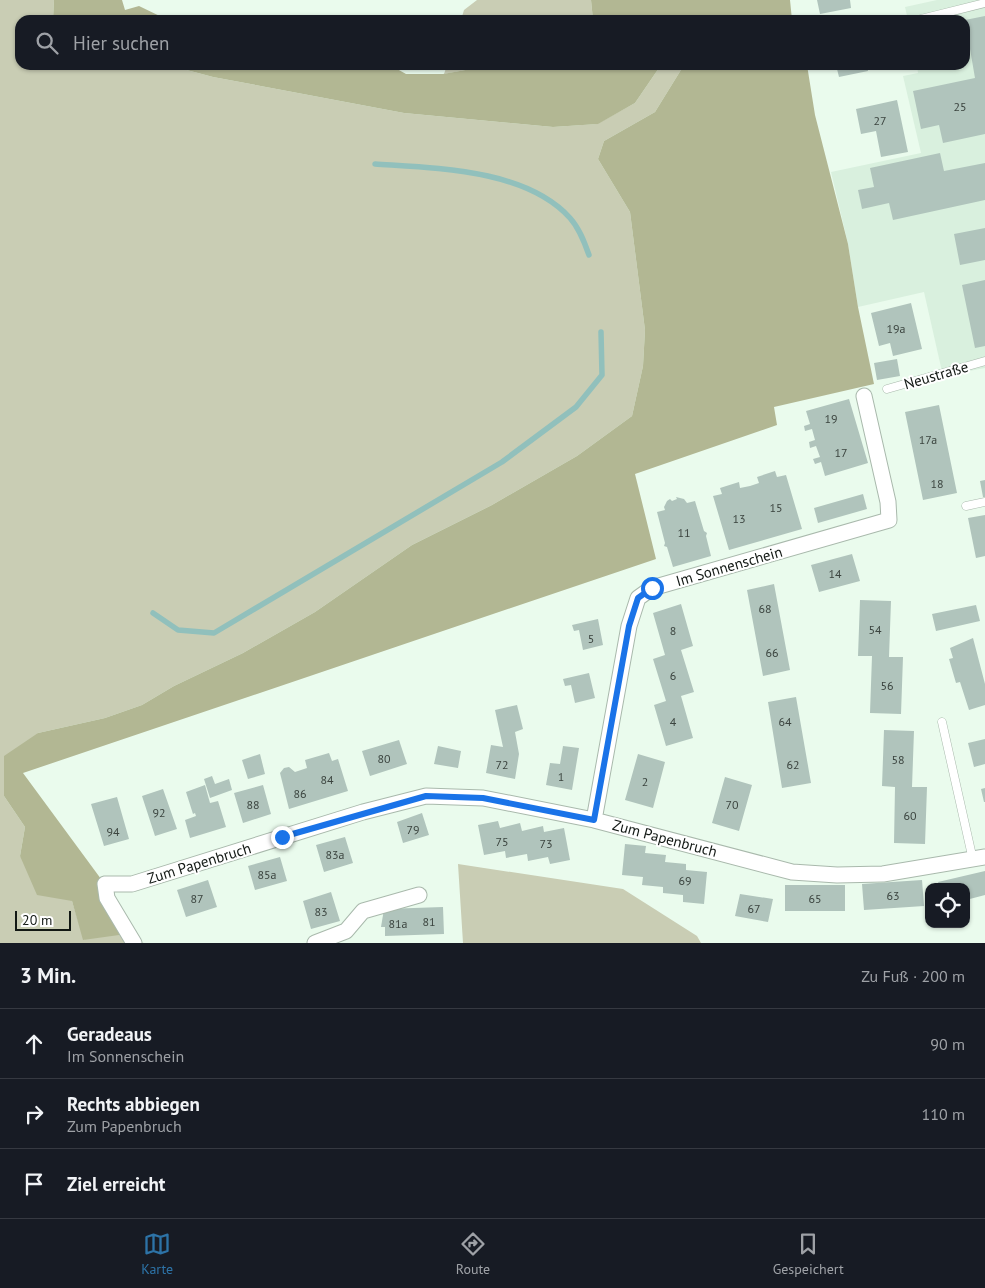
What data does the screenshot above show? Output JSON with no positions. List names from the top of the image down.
{
  "streets": {
    "street": ["Im Sonnenschein", "Zum Papenbruch"],
    "lane": ["Neustraße"]
  },
  "crossings": [
    ["Im Sonnenschein", "Zum Papenbruch"]
  ],
  "house_numbers": [
    "25",
    "27",
    "19a",
    "19",
    "17a",
    "17",
    "18",
    "15",
    "13",
    "11",
    "14",
    "68",
    "54",
    "8",
    "5",
    "66",
    "6",
    "56",
    "4",
    "64",
    "80",
    "58",
    "72",
    "62",
    "1",
    "84",
    "2",
    "86",
    "88",
    "70",
    "92",
    "60",
    "79",
    "94",
    "75",
    "73",
    "83a",
    "85a",
    "69",
    "63",
    "87",
    "65",
    "67",
    "83",
    "81",
    "81a"
  ],
  "scale_bar": "20 m",
  "page": {
    "search": "Hier suchen",
    "scale": "20 m",
    "heading": ["3 Min.", "Zu Fuß · 200 m"],
    "list": [
      ["Geradeaus", "Im Sonnenschein", "90 m"],
      ["Rechts abbiegen", "Zum Papenbruch", "110 m"],
      "Ziel erreicht"
    ],
    "nav": ["Karte", "Route", "Gespeichert"]
  }
}
